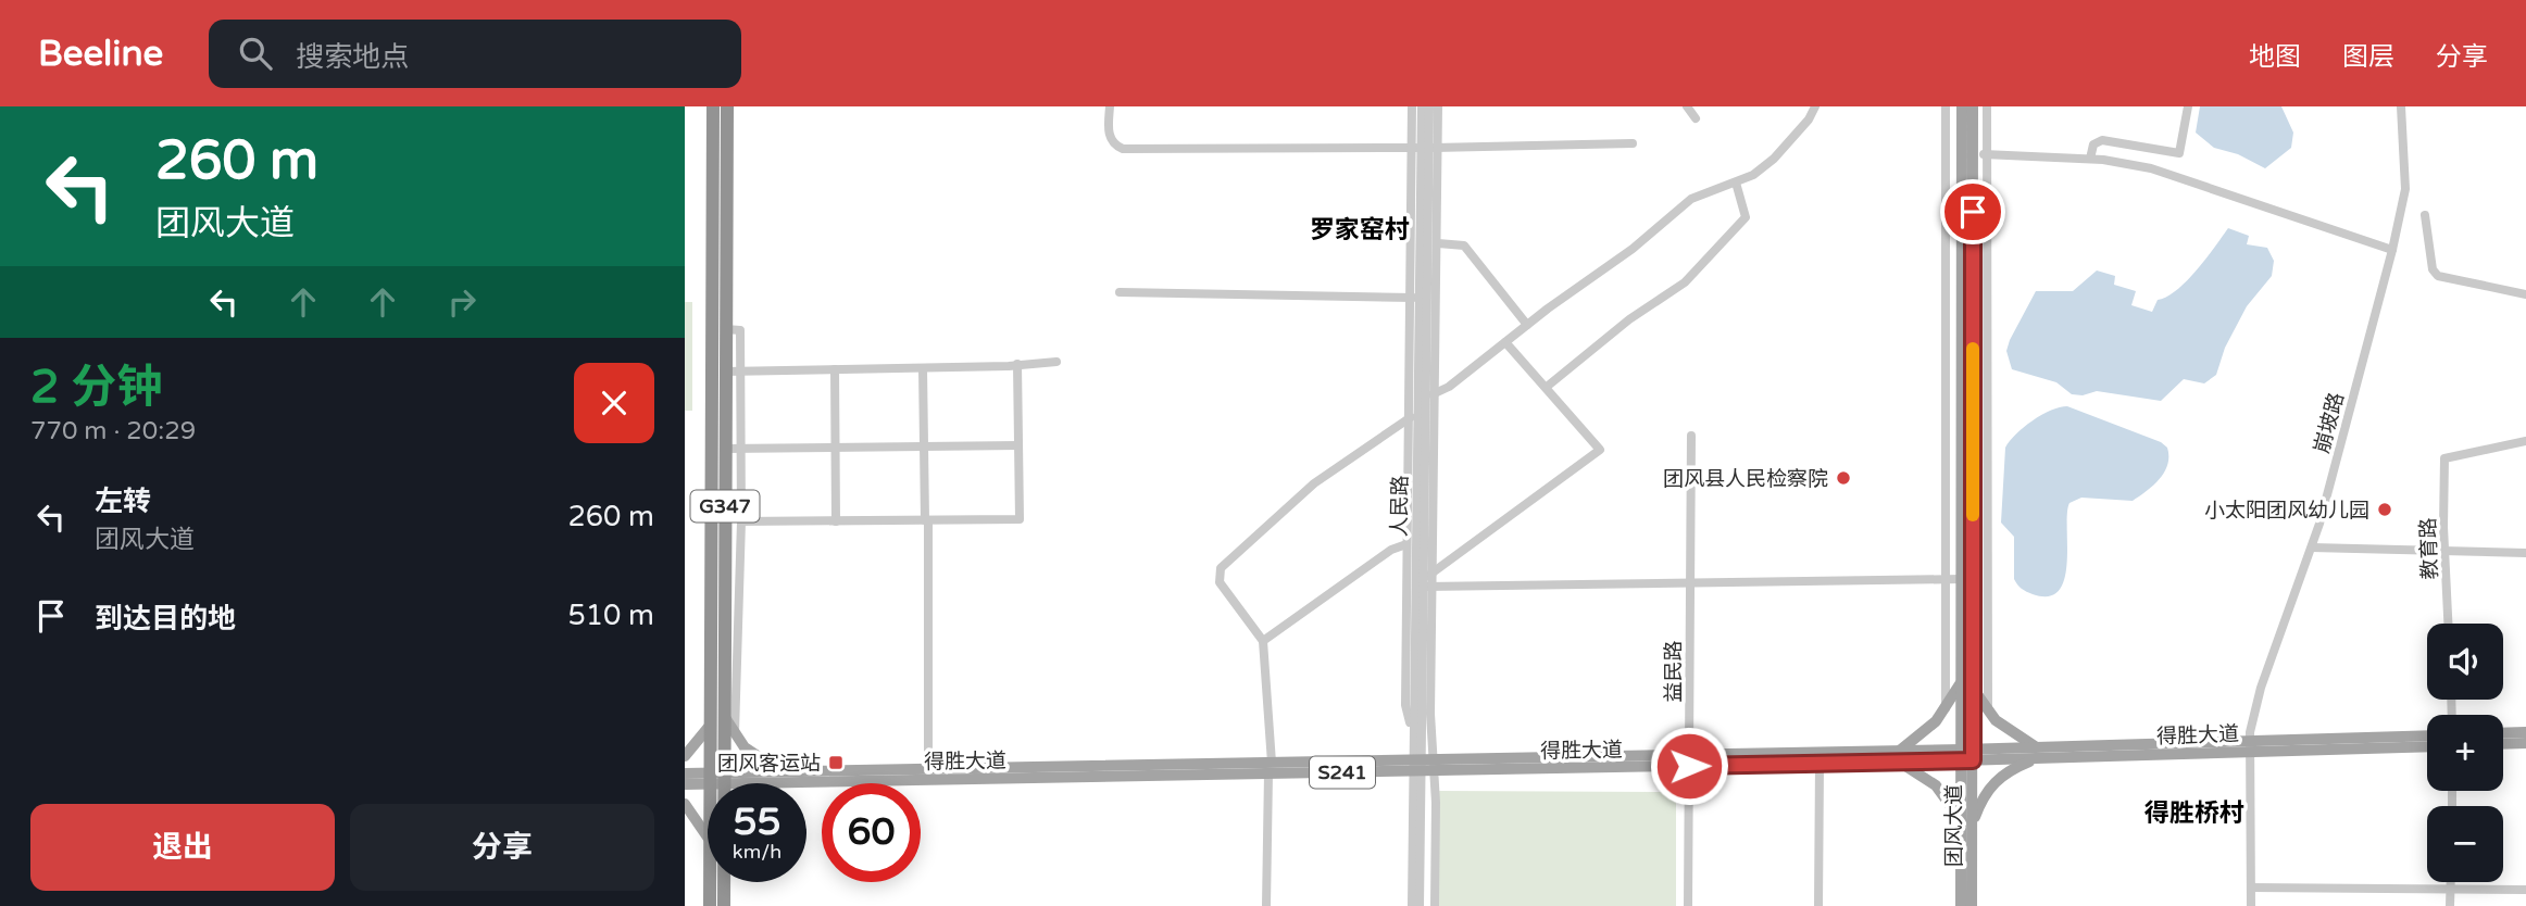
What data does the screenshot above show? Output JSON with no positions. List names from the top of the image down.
{
  "streets": {
    "highway": ["G347"],
    "main road": ["得胜大道", "S241", "团风大道"],
    "street": [
      "崩坡路",
      "人民路",
      "教育路",
      "益民路"
    ]
  },
  "crossings": [
    ["崩坡路", "得胜大道"],
    ["G347", "得胜大道"],
    ["G347", "S241"],
    ["人民路", "得胜大道"],
    ["益民路", "得胜大道"],
    ["得胜大道", "S241"],
    ["得胜大道", "团风大道"]
  ],
  "districts": ["罗家窑村", "得胜桥村"],
  "places": {
    "other": ["团风县人民检察院", "小太阳团风幼儿园"],
    "transit": ["团风客运站"]
  },
  "page": {
    "header": "Beeline",
    "search": "搜索地点",
    "nav": ["地图", "图层", "分享"],
    "turn": ["260 m", "团风大道"],
    "heading": ["2 分钟", "770 m · 20:29"],
    "list": [
      {
        "name": "左转",
        "note": "团风大道",
        "value": "260 m"
      },
      {
        "name": "到达目的地",
        "value": "510 m"
      }
    ],
    "map_buttons": ["+", "−"],
    "speed": "55 km/h",
    "limit": "60",
    "buttons": ["退出", "分享"]
  }
}
